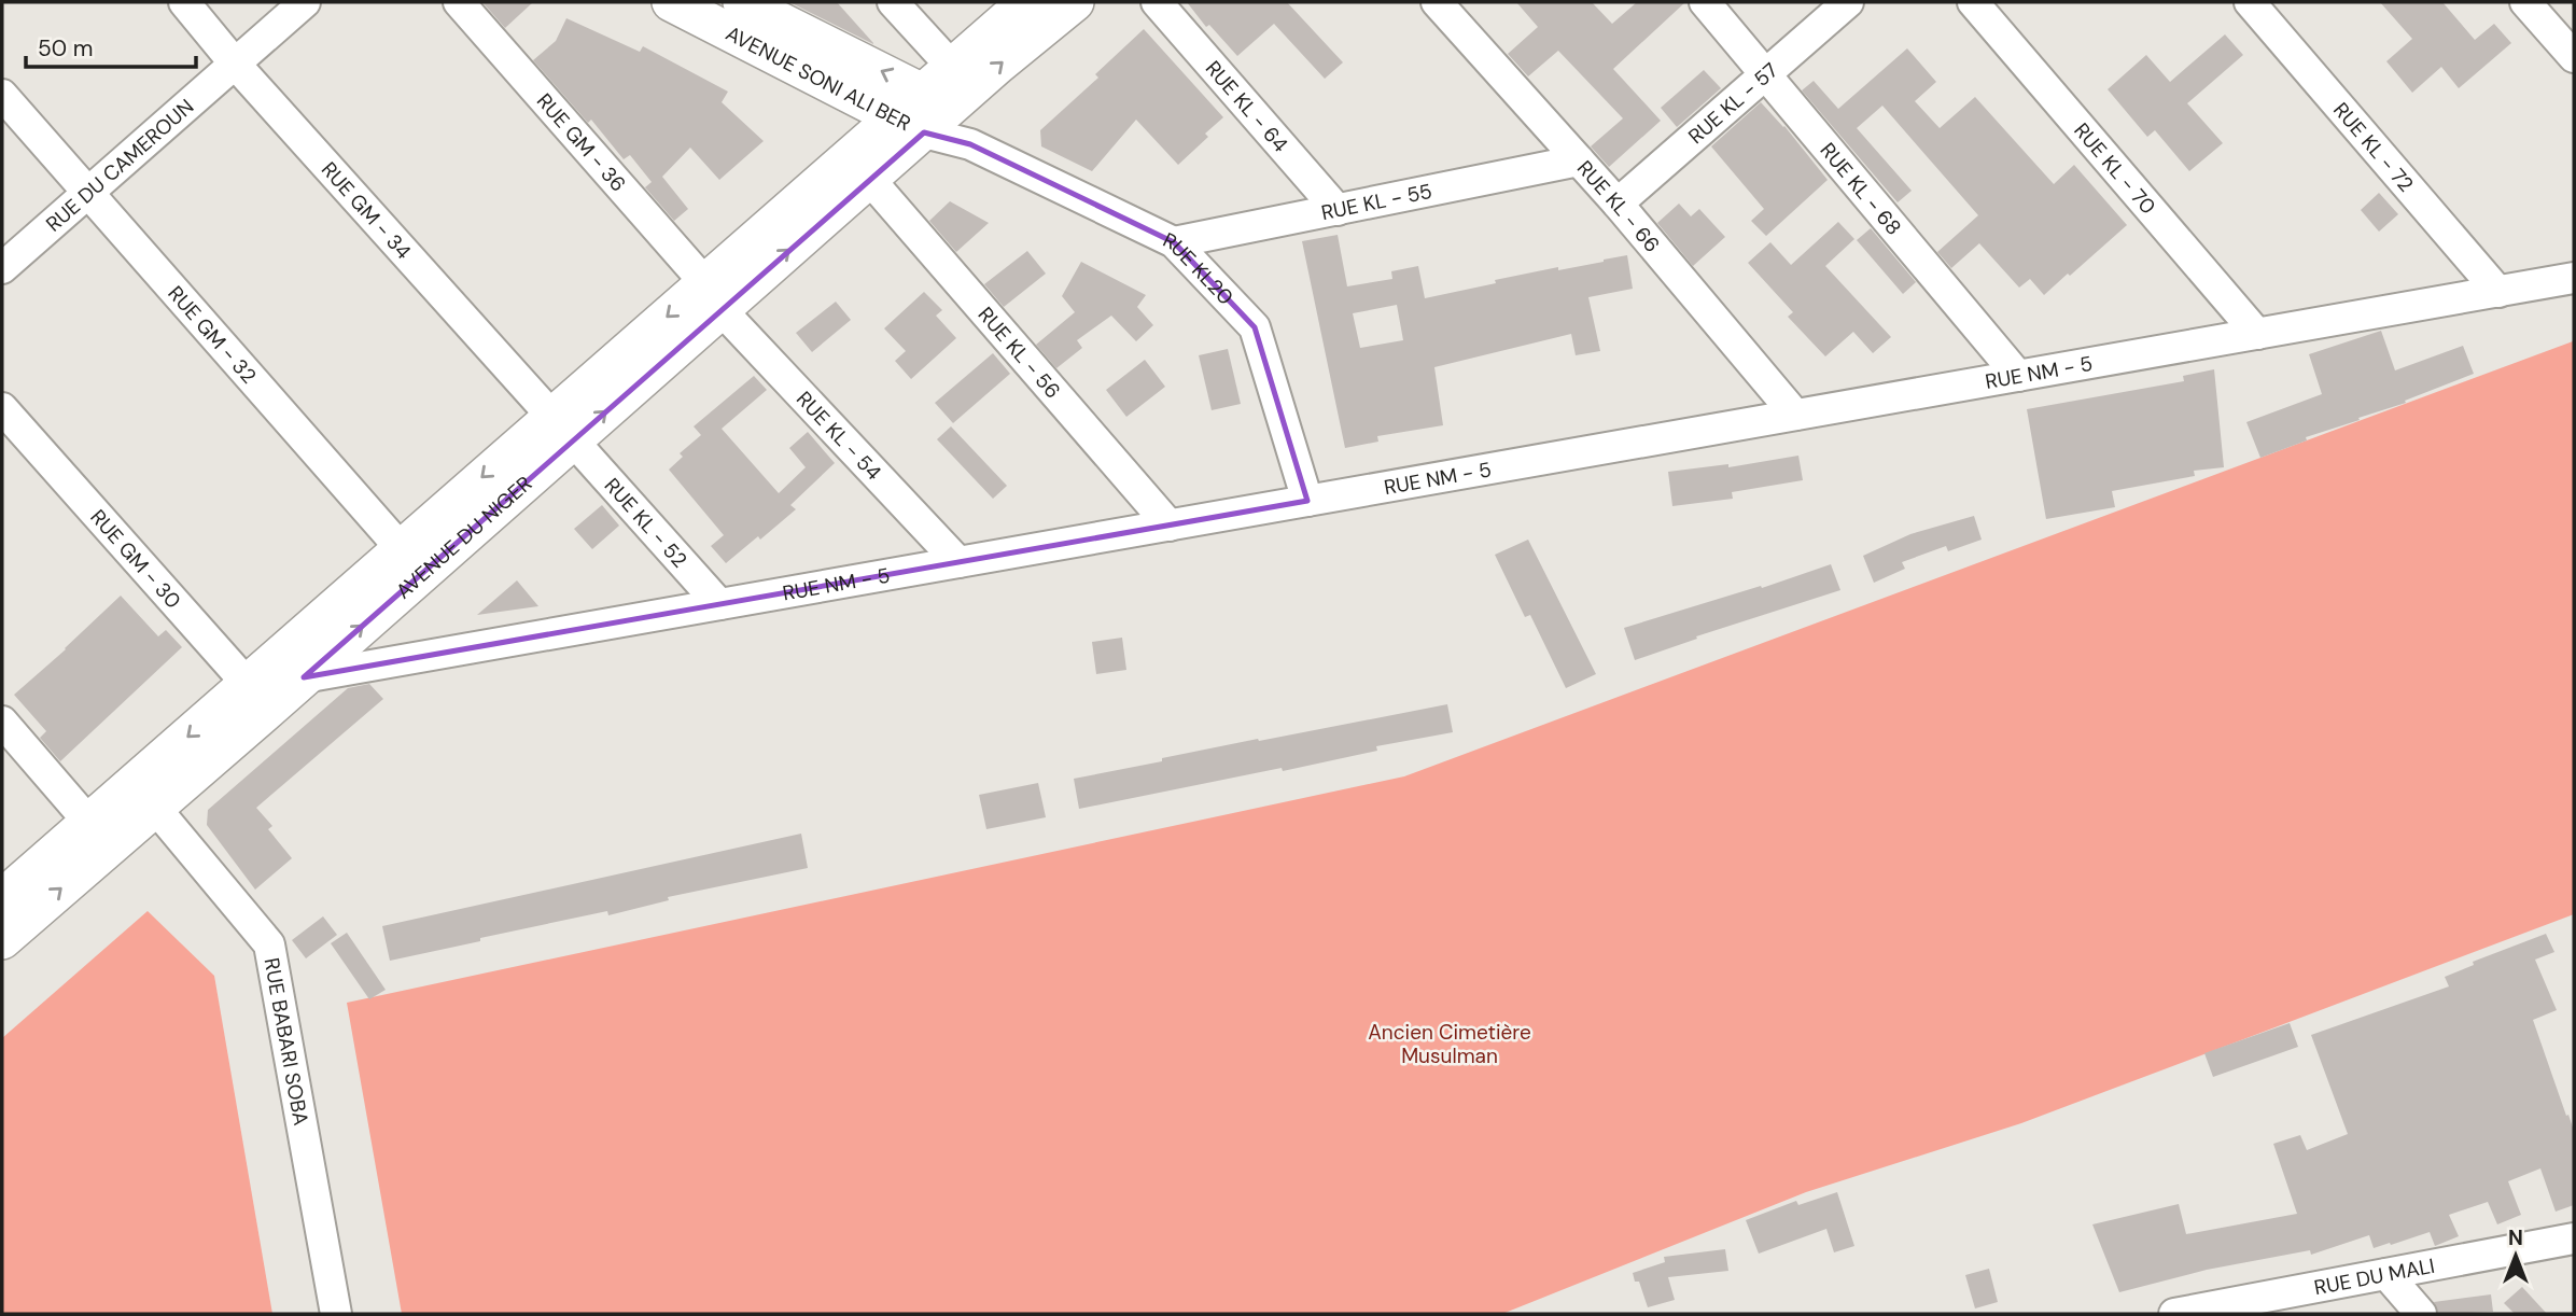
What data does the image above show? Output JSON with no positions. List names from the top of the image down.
{
  "streets": {
    "main road": ["AVENUE SONI ALI BER", "AVENUE DU NIGER"],
    "street": [
      "RUE KL - 57",
      "RUE KL - 64",
      "RUE GM - 36",
      "RUE KL - 72",
      "RUE DU CAMEROUN",
      "RUE KL - 70",
      "RUE KL - 68",
      "RUE KL - 55",
      "RUE KL - 66",
      "RUE GM - 34",
      "RUE KL20",
      "RUE GM - 32",
      "RUE KL - 56",
      "RUE NM - 5",
      "RUE KL - 54",
      "RUE KL - 52",
      "RUE GM - 30",
      "RUE BABARI SOBA",
      "RUE DU MALI"
    ]
  },
  "crossings": [
    ["AVENUE SONI ALI BER", "RUE KL20"],
    ["AVENUE SONI ALI BER", "AVENUE DU NIGER"],
    ["RUE KL - 57", "RUE KL - 68"],
    ["RUE KL - 57", "RUE KL - 66"],
    ["RUE KL - 64", "RUE KL - 55"],
    ["RUE GM - 36", "RUE KL - 54"],
    ["RUE GM - 36", "AVENUE DU NIGER"],
    ["RUE KL - 72", "RUE NM - 5"],
    ["RUE DU CAMEROUN", "RUE GM - 34"],
    ["RUE DU CAMEROUN", "RUE GM - 32"],
    ["RUE KL - 70", "RUE NM - 5"],
    ["RUE KL - 68", "RUE NM - 5"],
    ["RUE KL - 55", "RUE KL - 66"],
    ["RUE KL - 55", "RUE KL20"],
    ["RUE KL - 66", "RUE NM - 5"],
    ["RUE GM - 34", "RUE KL - 52"],
    ["RUE GM - 34", "AVENUE DU NIGER"],
    ["RUE KL20", "RUE NM - 5"],
    ["RUE KL20", "AVENUE DU NIGER"],
    ["RUE GM - 32", "AVENUE DU NIGER"],
    ["RUE KL - 56", "RUE NM - 5"],
    ["RUE KL - 56", "AVENUE DU NIGER"],
    ["RUE NM - 5", "RUE KL - 54"],
    ["RUE NM - 5", "RUE KL - 52"],
    ["RUE NM - 5", "AVENUE DU NIGER"],
    ["RUE KL - 54", "AVENUE DU NIGER"],
    ["RUE KL - 52", "AVENUE DU NIGER"],
    ["AVENUE DU NIGER", "RUE GM - 30"],
    ["AVENUE DU NIGER", "RUE BABARI SOBA"]
  ],
  "parks": ["Ancien Cimetière Musulman"],
  "scale_bar": "50 m",
  "north": "top"
}
